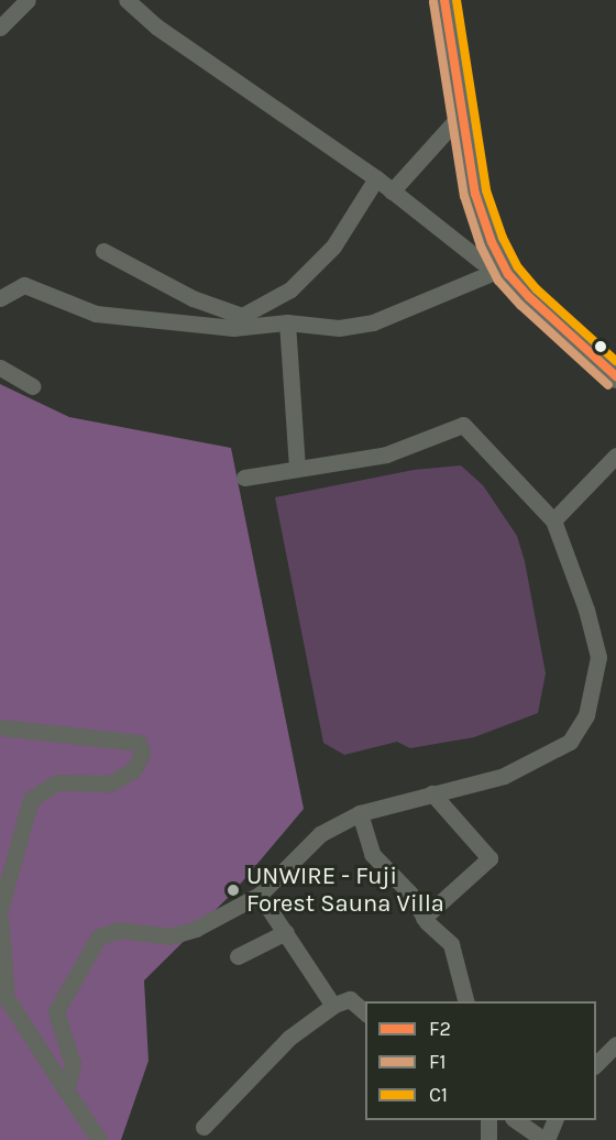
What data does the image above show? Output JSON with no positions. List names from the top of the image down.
{
  "places": ["UNWIRE - Fuji Forest Sauna Villa"],
  "lines": ["transit line F2", "transit line C1", "transit line F1"],
  "legend": ["F2", "F1", "C1"]
}
